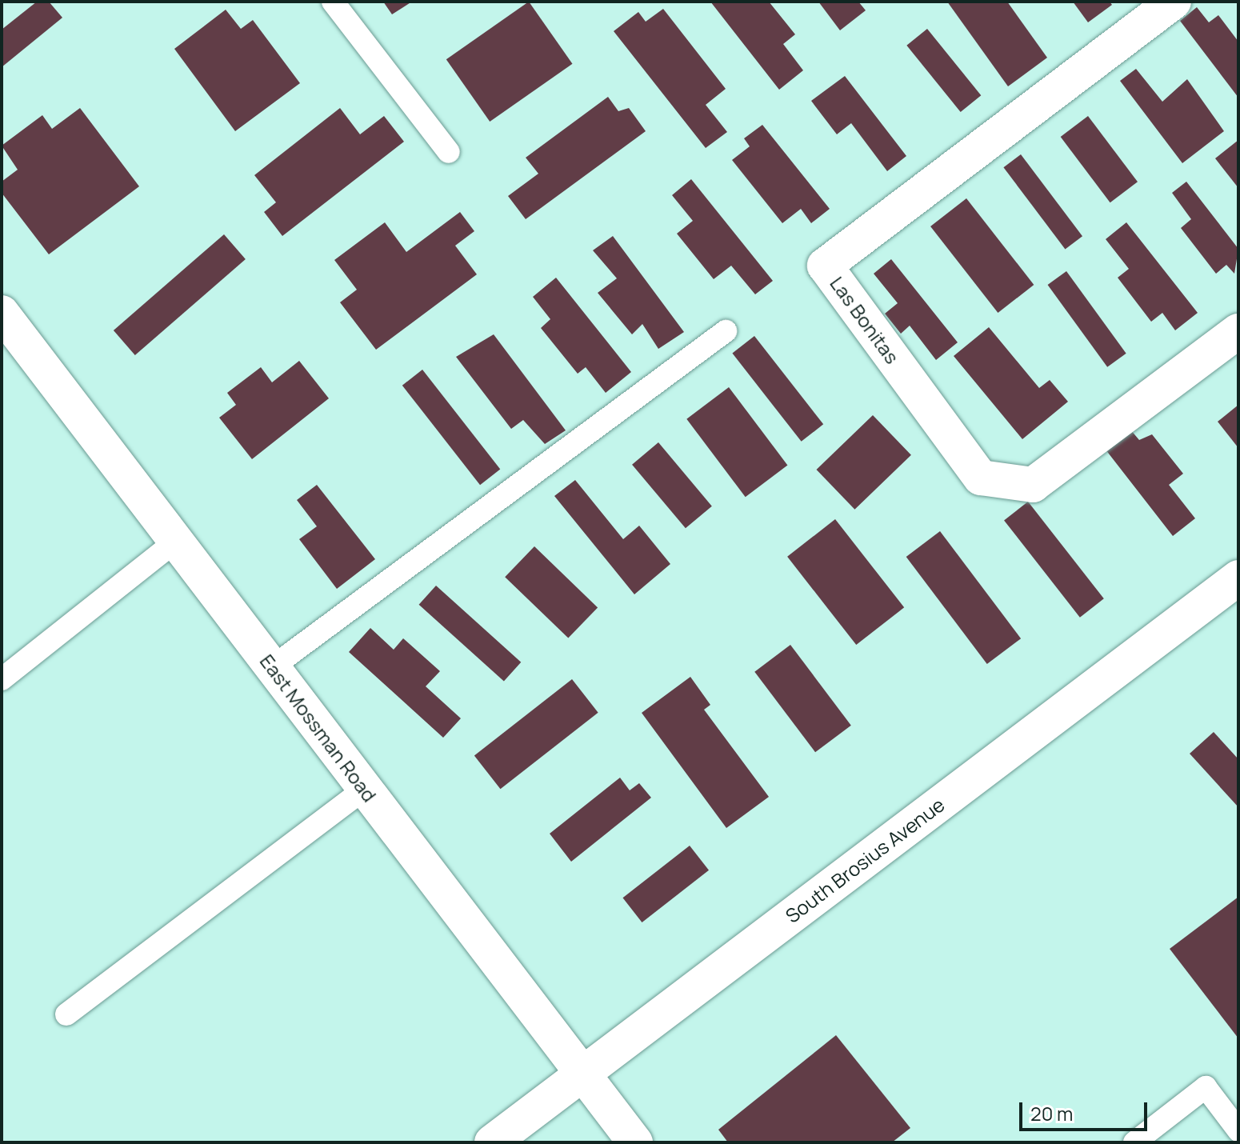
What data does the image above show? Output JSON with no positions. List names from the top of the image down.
{
  "streets": {
    "street": ["Las Bonitas", "East Mossman Road", "South Brosius Avenue"]
  },
  "crossings": [
    ["East Mossman Road", "South Brosius Avenue"]
  ],
  "scale_bar": "20 m"
}
